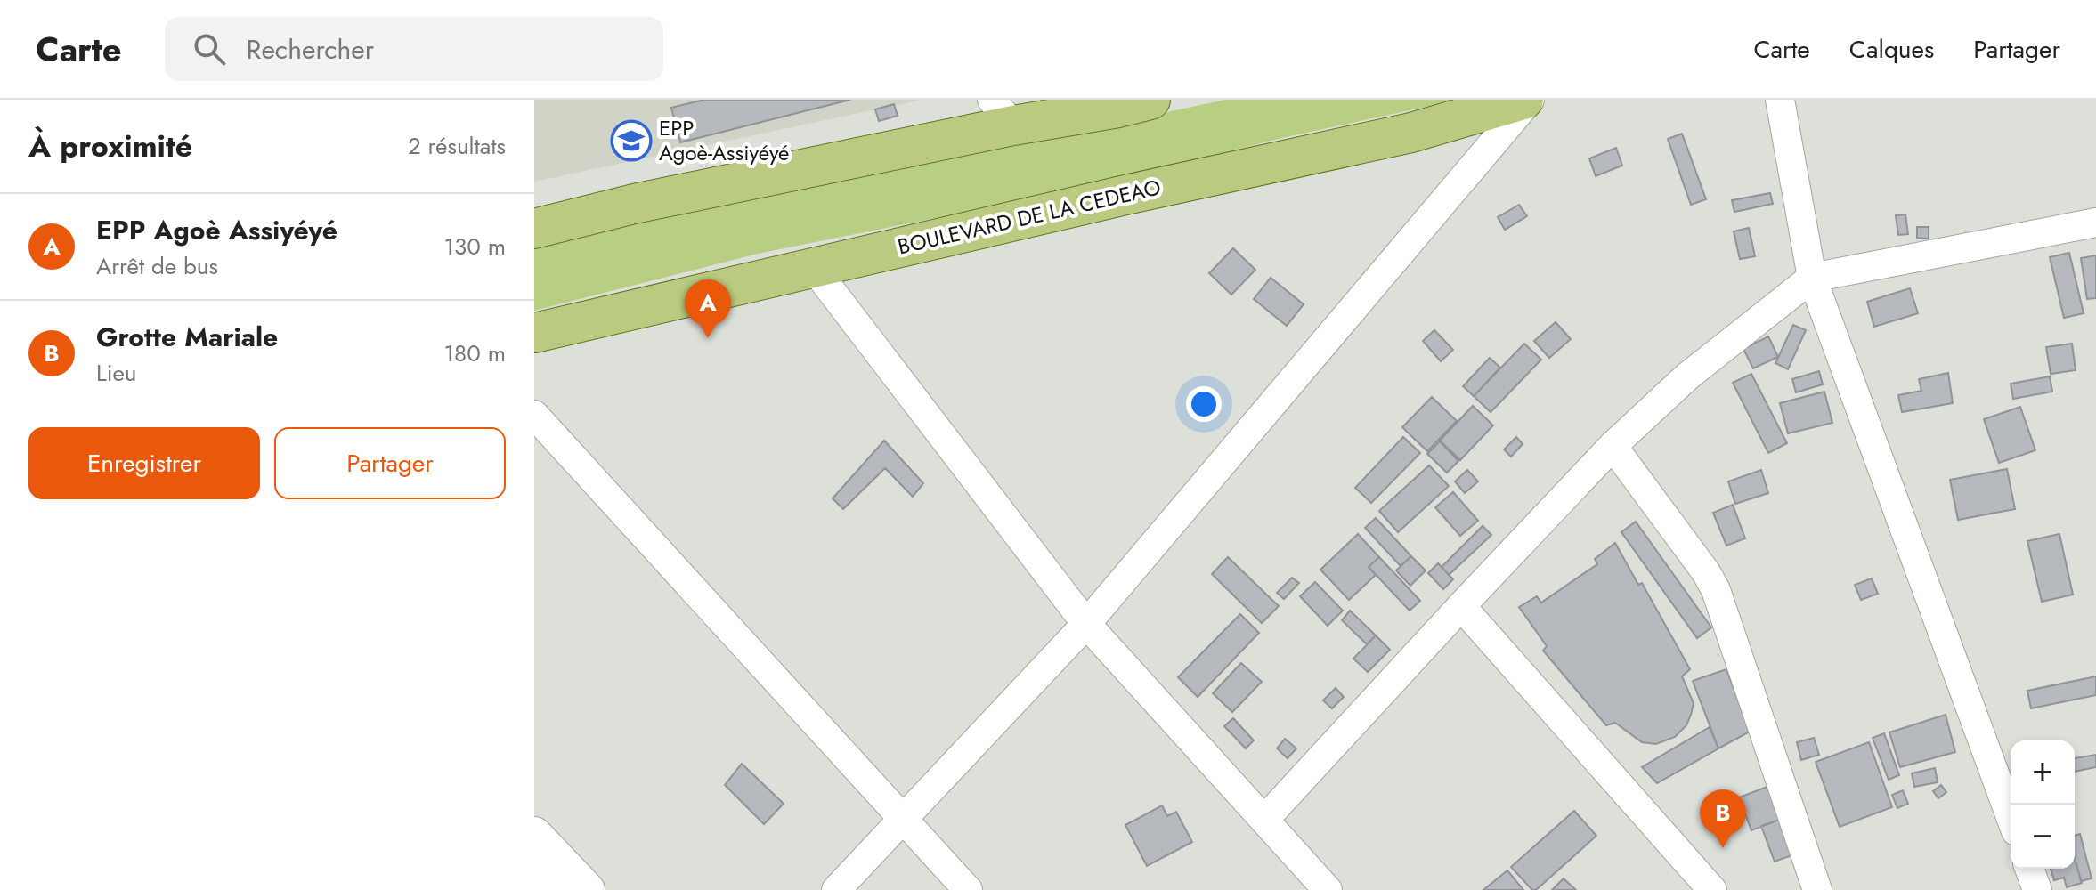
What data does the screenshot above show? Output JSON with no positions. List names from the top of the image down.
{
  "streets": {
    "main road": ["BOULEVARD DE LA CEDEAO"]
  },
  "places": {
    "school or university": ["EPP Agoè-Assiyéyé"]
  },
  "page": {
    "header": "Carte",
    "search": "Rechercher",
    "nav": ["Carte", "Calques", "Partager"],
    "heading": ["À proximité", "2 résultats"],
    "list": [
      {
        "mark": "A",
        "name": "EPP Agoè Assiyéyé",
        "note": "Arrêt de bus",
        "value": "130 m"
      },
      {
        "mark": "B",
        "name": "Grotte Mariale",
        "note": "Lieu",
        "value": "180 m"
      }
    ],
    "pins": ["A", "B"],
    "buttons": ["Enregistrer", "Partager"],
    "map_buttons": ["+", "−"]
  }
}
